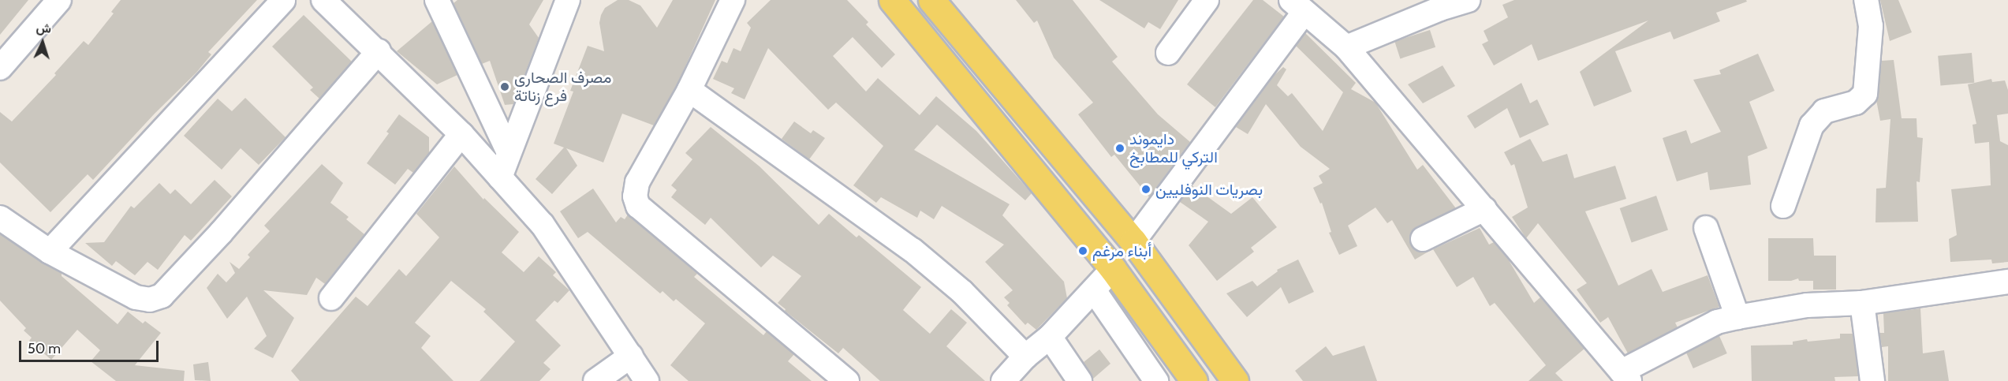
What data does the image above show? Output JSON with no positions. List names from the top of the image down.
{
  "places": [
    "مصرف الصحارى فرع زناتة",
    "دايموند التركي للمطابخ",
    "بصريات النوفليين",
    "أبناء مرغم"
  ],
  "scale_bar": "50 m",
  "north": "top"
}
